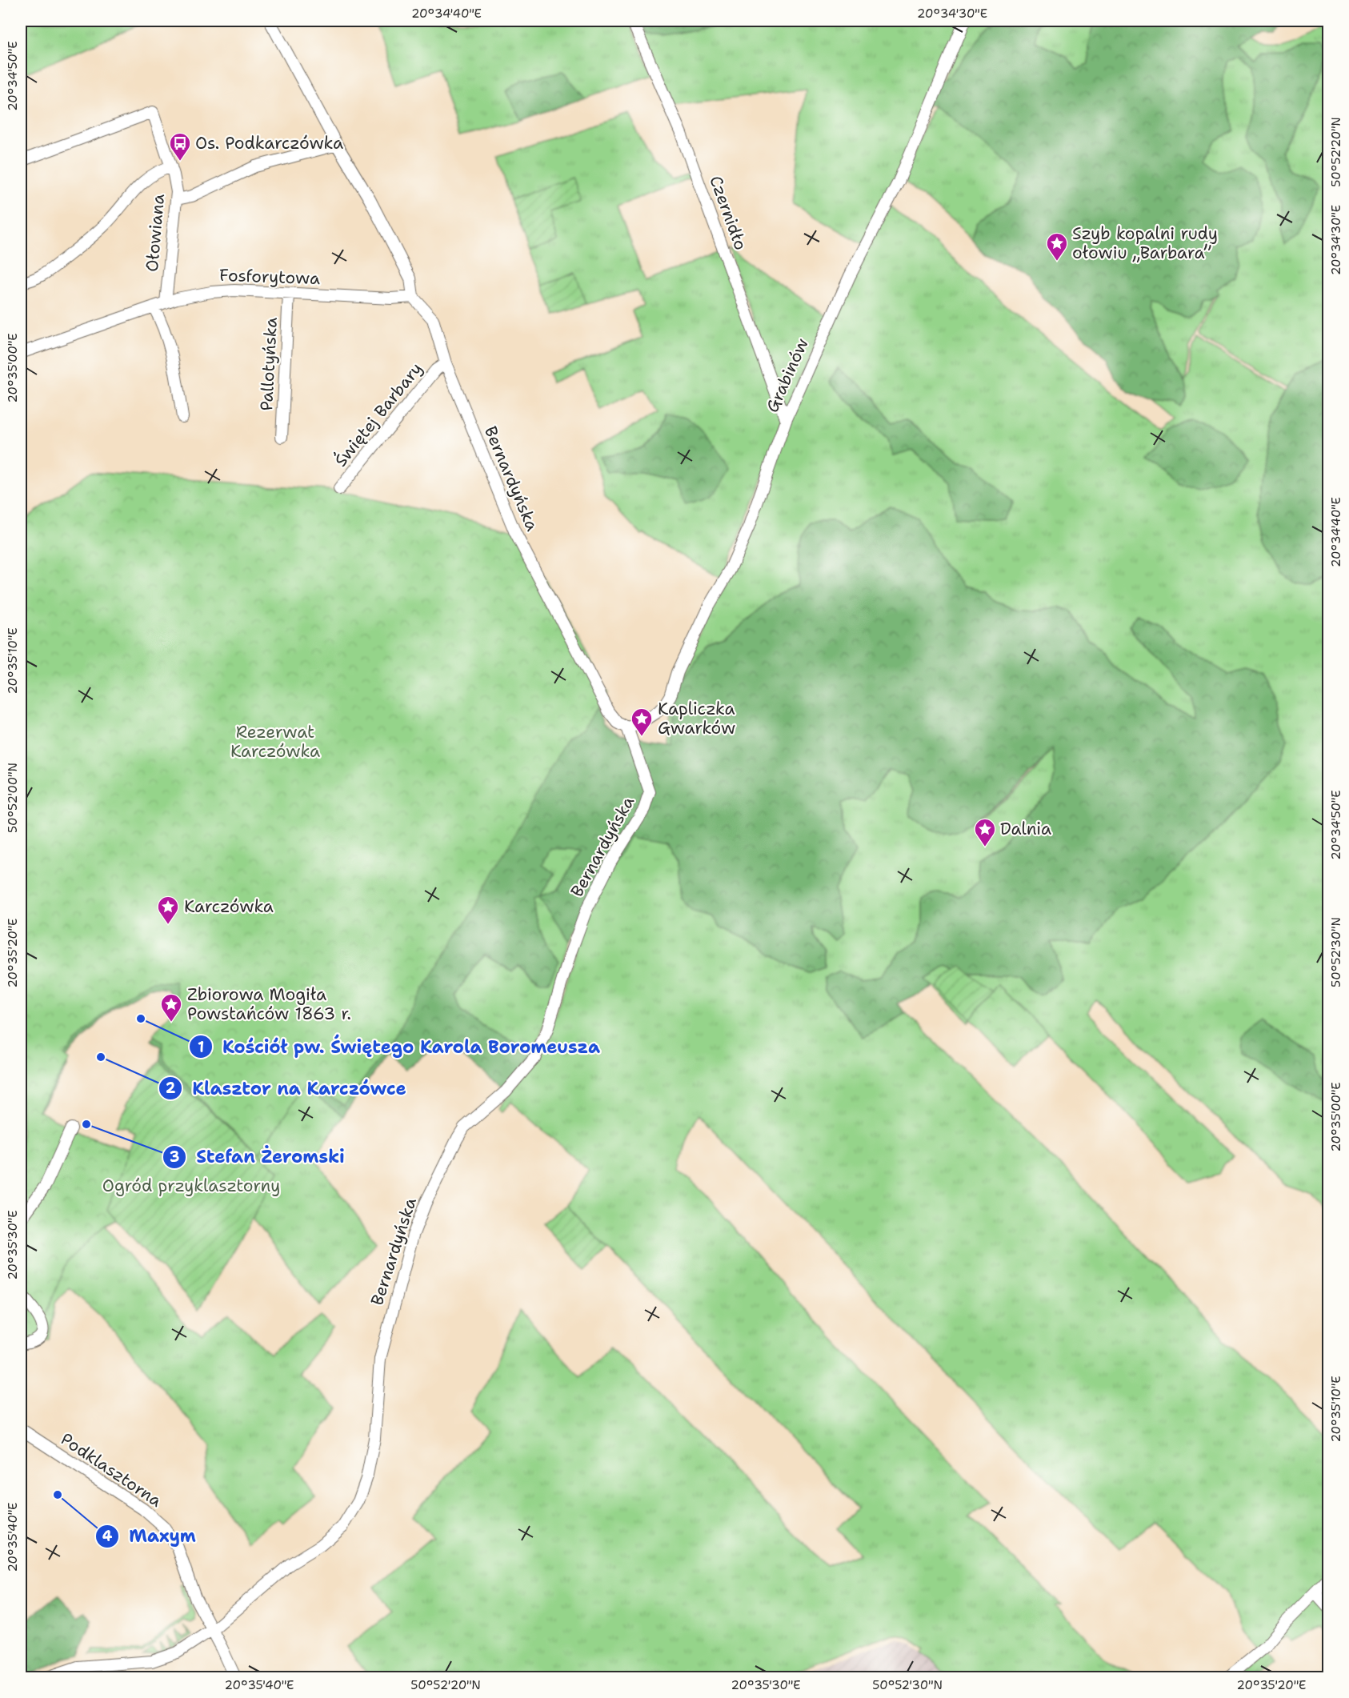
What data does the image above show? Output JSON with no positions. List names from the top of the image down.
{
  "streets": {
    "street": [
      "Czernidło",
      "Ołowiana",
      "Fosforytowa",
      "Pallotyńska",
      "Grabinów",
      "Świętej Barbary",
      "Bernardyńska",
      "Podklasztorna"
    ]
  },
  "crossings": [
    ["Czernidło", "Grabinów"],
    ["Ołowiana", "Fosforytowa"],
    ["Fosforytowa", "Pallotyńska"],
    ["Fosforytowa", "Bernardyńska"],
    ["Grabinów", "Bernardyńska"],
    ["Świętej Barbary", "Bernardyńska"],
    ["Bernardyńska", "Podklasztorna"]
  ],
  "parks": ["Rezerwat Karczówka", "Ogród przyklasztorny"],
  "places": {
    "bus stop": ["Os. Podkarczówka"],
    "place": [
      "Szyb kopalni rudy ołowiu „Barbara”",
      "Kapliczka Gwarków",
      "Dalnia",
      "Karczówka",
      "Zbiorowa Mogiła Powstańców 1863 r."
    ],
    "other": [
      "Kościół pw. Świętego Karola Boromeusza",
      "Klasztor na Karczówce",
      "Stefan Żeromski",
      "Maxym"
    ]
  },
  "coordinates": [
    "20°34'40\"E",
    "20°34'30\"E",
    "20°34'50\"E",
    "50°52'20\"N",
    "20°35'00\"E",
    "20°35'10\"E",
    "50°52'00\"N",
    "50°52'30\"N",
    "20°35'20\"E",
    "20°35'30\"E",
    "20°35'40\"E"
  ]
}
